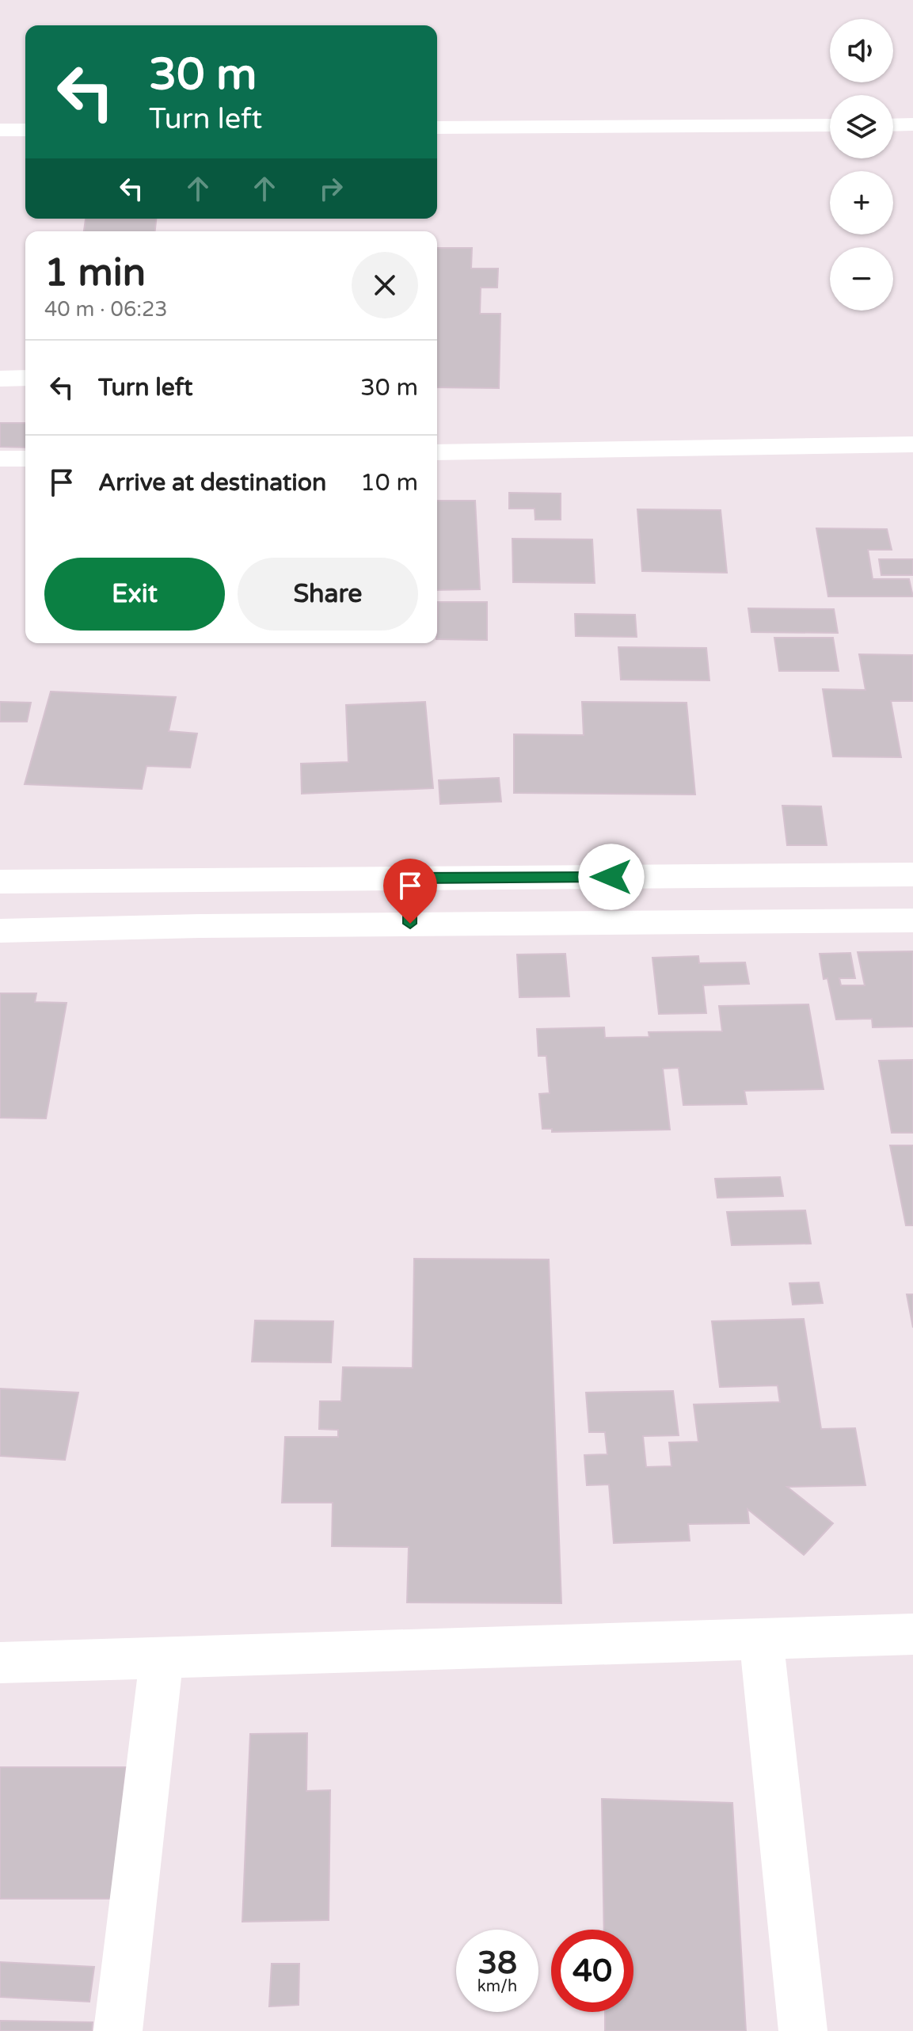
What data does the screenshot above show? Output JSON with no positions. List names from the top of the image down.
{
  "page": {
    "map_buttons": ["+", "−"],
    "turn": ["30 m", "Turn left"],
    "heading": ["1 min", "40 m · 06:23"],
    "list": [
      {
        "name": "Turn left",
        "value": "30 m"
      },
      {
        "name": "Arrive at destination",
        "value": "10 m"
      }
    ],
    "buttons": ["Exit", "Share"],
    "speed": "38 km/h",
    "limit": "40"
  }
}
